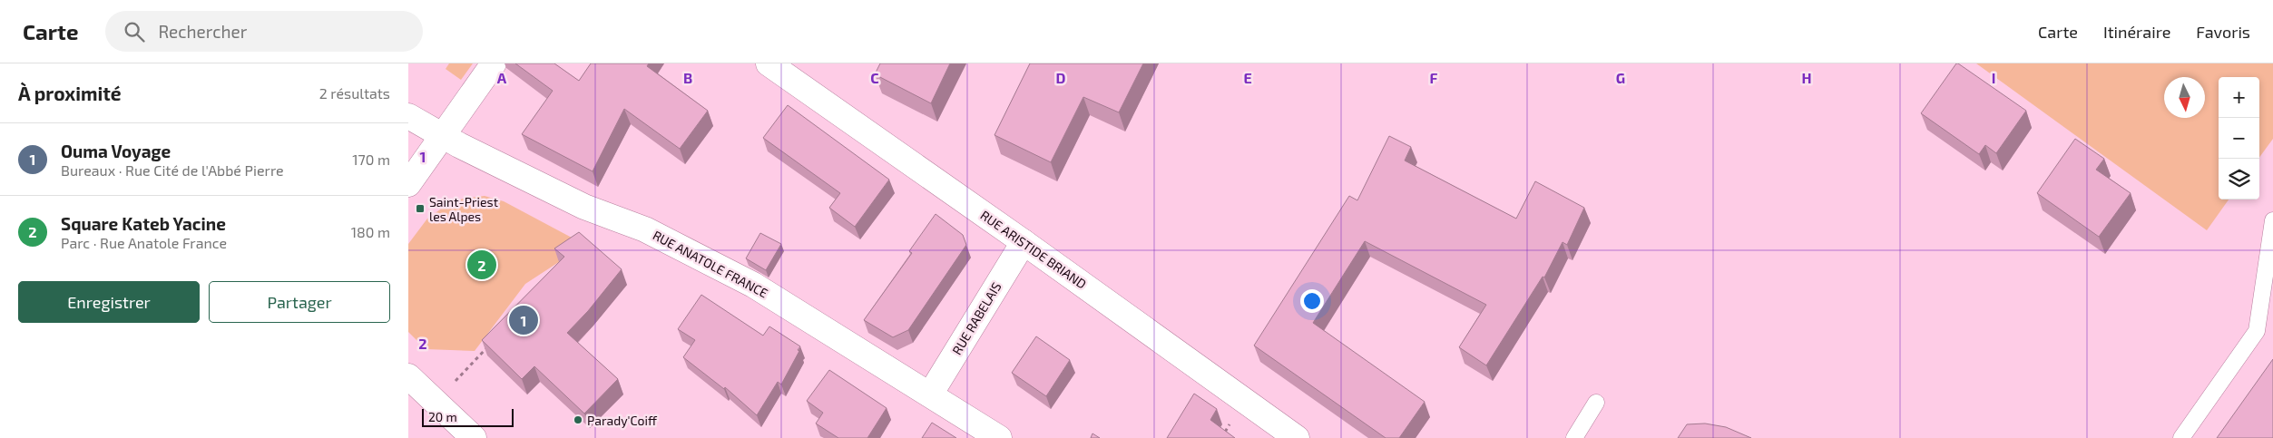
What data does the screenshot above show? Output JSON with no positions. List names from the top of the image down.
{
  "streets": {
    "street": ["RUE ARISTIDE BRIAND", "RUE ANATOLE FRANCE", "RUE RABELAIS"]
  },
  "crossings": [
    ["RUE ARISTIDE BRIAND", "RUE RABELAIS"],
    ["RUE ANATOLE FRANCE", "RUE RABELAIS"]
  ],
  "places": {
    "transit": ["Saint-Priest les Alpes"],
    "other": ["Parady'Coiff"]
  },
  "scale_bar": "20 m",
  "north": "bottom",
  "page": {
    "header": "Carte",
    "search": "Rechercher",
    "nav": ["Carte", "Itinéraire", "Favoris"],
    "heading": ["À proximité", "2 résultats"],
    "map_buttons": ["+", "−"],
    "list": [
      {
        "mark": "1",
        "name": "Ouma Voyage",
        "note": "Bureaux · Rue Cité de l'Abbé Pierre",
        "value": "170 m"
      },
      {
        "mark": "2",
        "name": "Square Kateb Yacine",
        "note": "Parc · Rue Anatole France",
        "value": "180 m"
      }
    ],
    "pins": ["2", "1"],
    "buttons": ["Enregistrer", "Partager"],
    "scale": "20 m"
  },
  "grid": {
    "columns": [
      "A",
      "B",
      "C",
      "D",
      "E",
      "F",
      "G",
      "H",
      "I"
    ],
    "rows": ["1", "2"]
  }
}
